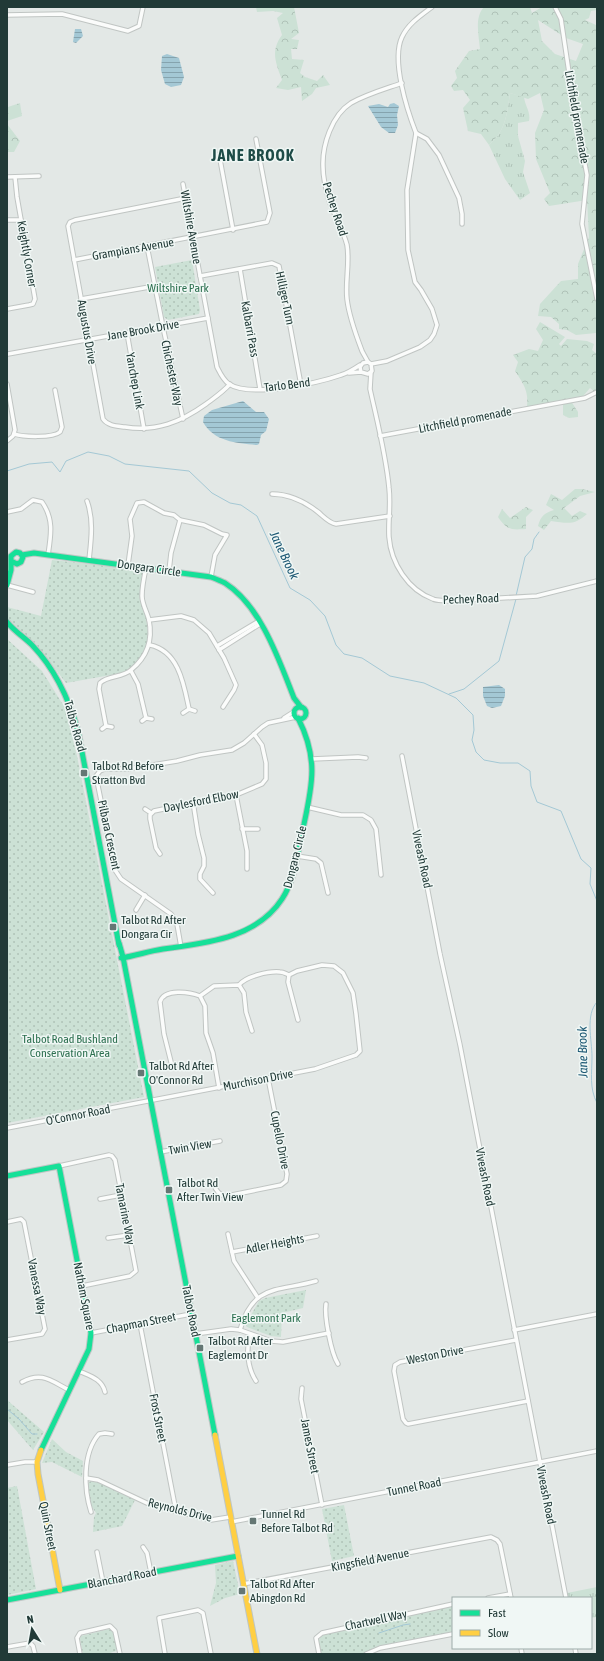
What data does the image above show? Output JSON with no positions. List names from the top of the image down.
{
  "streets": {
    "street": [
      "Litchfield promenade",
      "Pechey Road",
      "Wiltshire Avenue",
      "Grampians Avenue",
      "Keightly Corner",
      "Hilliger Turn",
      "Kalbarri Pass",
      "Jane Brook Drive",
      "Augustus Drive",
      "Chichester Way",
      "Yanchep Link",
      "Tarlo Bend",
      "Dongara Circle",
      "Talbot Road",
      "Daylesford Elbow",
      "Pilbara Crescent",
      "Viveash Road",
      "Murchison Drive",
      "O'Connor Road",
      "Cupello Drive",
      "Twin View",
      "Tamarine Way",
      "Adler Heights",
      "Vanessa Way",
      "Natham Square",
      "Chapman Street",
      "Weston Drive",
      "Frost Street",
      "James Street",
      "Tunnel Road",
      "Reynolds Drive",
      "Quin Street",
      "Kingsfield Avenue",
      "Blanchard Road",
      "Chartwell Way"
    ]
  },
  "crossings": [
    ["Litchfield promenade", "Pechey Road"],
    ["Pechey Road", "Tarlo Bend"],
    ["Wiltshire Avenue", "Grampians Avenue"],
    ["Wiltshire Avenue", "Hilliger Turn"],
    ["Wiltshire Avenue", "Jane Brook Drive"],
    ["Wiltshire Avenue", "Augustus Drive"],
    ["Wiltshire Avenue", "Tarlo Bend"],
    ["Grampians Avenue", "Augustus Drive"],
    ["Grampians Avenue", "Chichester Way"],
    ["Hilliger Turn", "Kalbarri Pass"],
    ["Hilliger Turn", "Tarlo Bend"],
    ["Kalbarri Pass", "Tarlo Bend"],
    ["Jane Brook Drive", "Augustus Drive"],
    ["Jane Brook Drive", "Chichester Way"],
    ["Jane Brook Drive", "Yanchep Link"],
    ["Augustus Drive", "Chichester Way"],
    ["Augustus Drive", "Yanchep Link"],
    ["Augustus Drive", "Tarlo Bend"],
    ["Dongara Circle", "Talbot Road"],
    ["Dongara Circle", "Pilbara Crescent"],
    ["Talbot Road", "Murchison Drive"],
    ["Talbot Road", "O'Connor Road"],
    ["Talbot Road", "Twin View"],
    ["Talbot Road", "Chapman Street"],
    ["Talbot Road", "Tunnel Road"],
    ["Talbot Road", "Reynolds Drive"],
    ["Talbot Road", "Kingsfield Avenue"],
    ["Talbot Road", "Blanchard Road"],
    ["Daylesford Elbow", "Pilbara Crescent"],
    ["Viveash Road", "Weston Drive"],
    ["Viveash Road", "Tunnel Road"],
    ["Murchison Drive", "O'Connor Road"],
    ["Murchison Drive", "Cupello Drive"],
    ["Tamarine Way", "Natham Square"],
    ["Natham Square", "Chapman Street"],
    ["Natham Square", "Quin Street"],
    ["Chapman Street", "Frost Street"],
    ["Frost Street", "Reynolds Drive"],
    ["James Street", "Tunnel Road"],
    ["Tunnel Road", "Reynolds Drive"],
    ["Quin Street", "Blanchard Road"]
  ],
  "districts": ["JANE BROOK"],
  "water": ["Jane Brook"],
  "parks": ["Wiltshire Park", "Talbot Road Bushland Conservation Area", "Eaglemont Park"],
  "places": {
    "transit": [
      "Talbot Rd Before Stratton Bvd",
      "Talbot Rd After Dongara Cir",
      "Talbot Rd After O'Connor Rd",
      "Talbot Rd After Twin View",
      "Talbot Rd After Eaglemont Dr",
      "Tunnel Rd Before Talbot Rd",
      "Talbot Rd After Abingdon Rd"
    ]
  },
  "legend": ["Fast", "Slow"],
  "north": "top"
}
